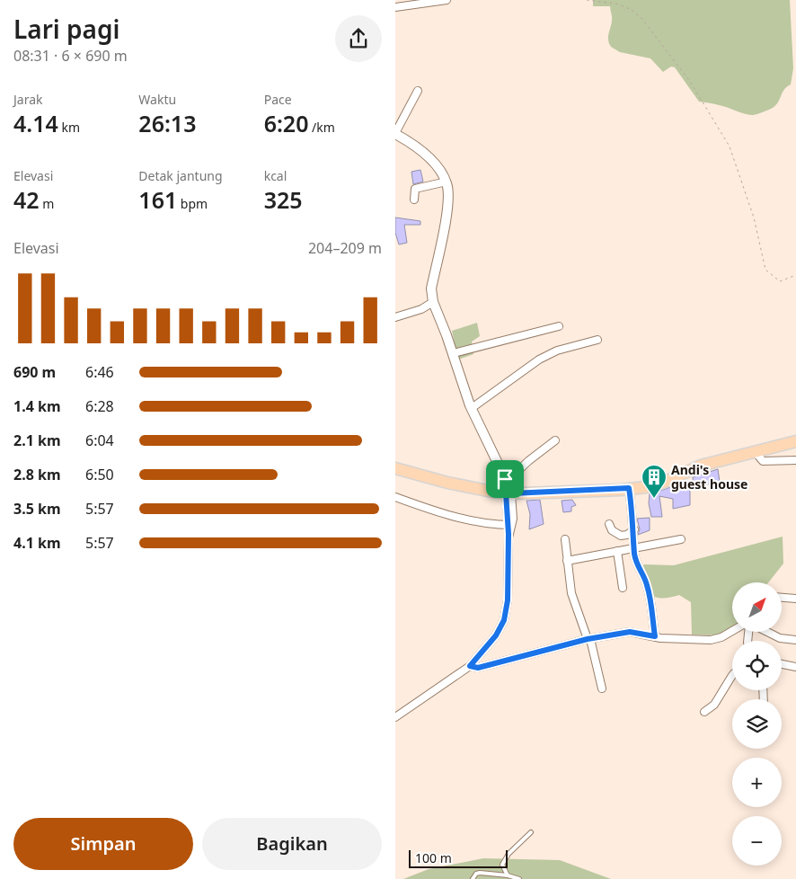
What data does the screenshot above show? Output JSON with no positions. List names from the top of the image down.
{
  "places": {
    "building": ["Andi's guest house"]
  },
  "scale_bar": "100 m",
  "north": "top right",
  "page": {
    "heading": ["Lari pagi", "08:31 · 6 × 690 m"],
    "stats": [
      ["Jarak", "4.14 km"],
      ["Waktu", "26:13"],
      ["Pace", "6:20 /km"],
      ["Elevasi", "42 m"],
      ["Detak jantung", "161 bpm"],
      ["kcal", "325"]
    ],
    "chart": ["Elevasi", "204–209 m"],
    "list": [
      {
        "name": "690 m",
        "note": "6:46"
      },
      {
        "name": "1.4 km",
        "note": "6:28"
      },
      {
        "name": "2.1 km",
        "note": "6:04"
      },
      {
        "name": "2.8 km",
        "note": "6:50"
      },
      {
        "name": "3.5 km",
        "note": "5:57"
      },
      {
        "name": "4.1 km",
        "note": "5:57"
      }
    ],
    "map_buttons": ["+", "−"],
    "buttons": ["Simpan", "Bagikan"],
    "scale": "100 m"
  }
}
